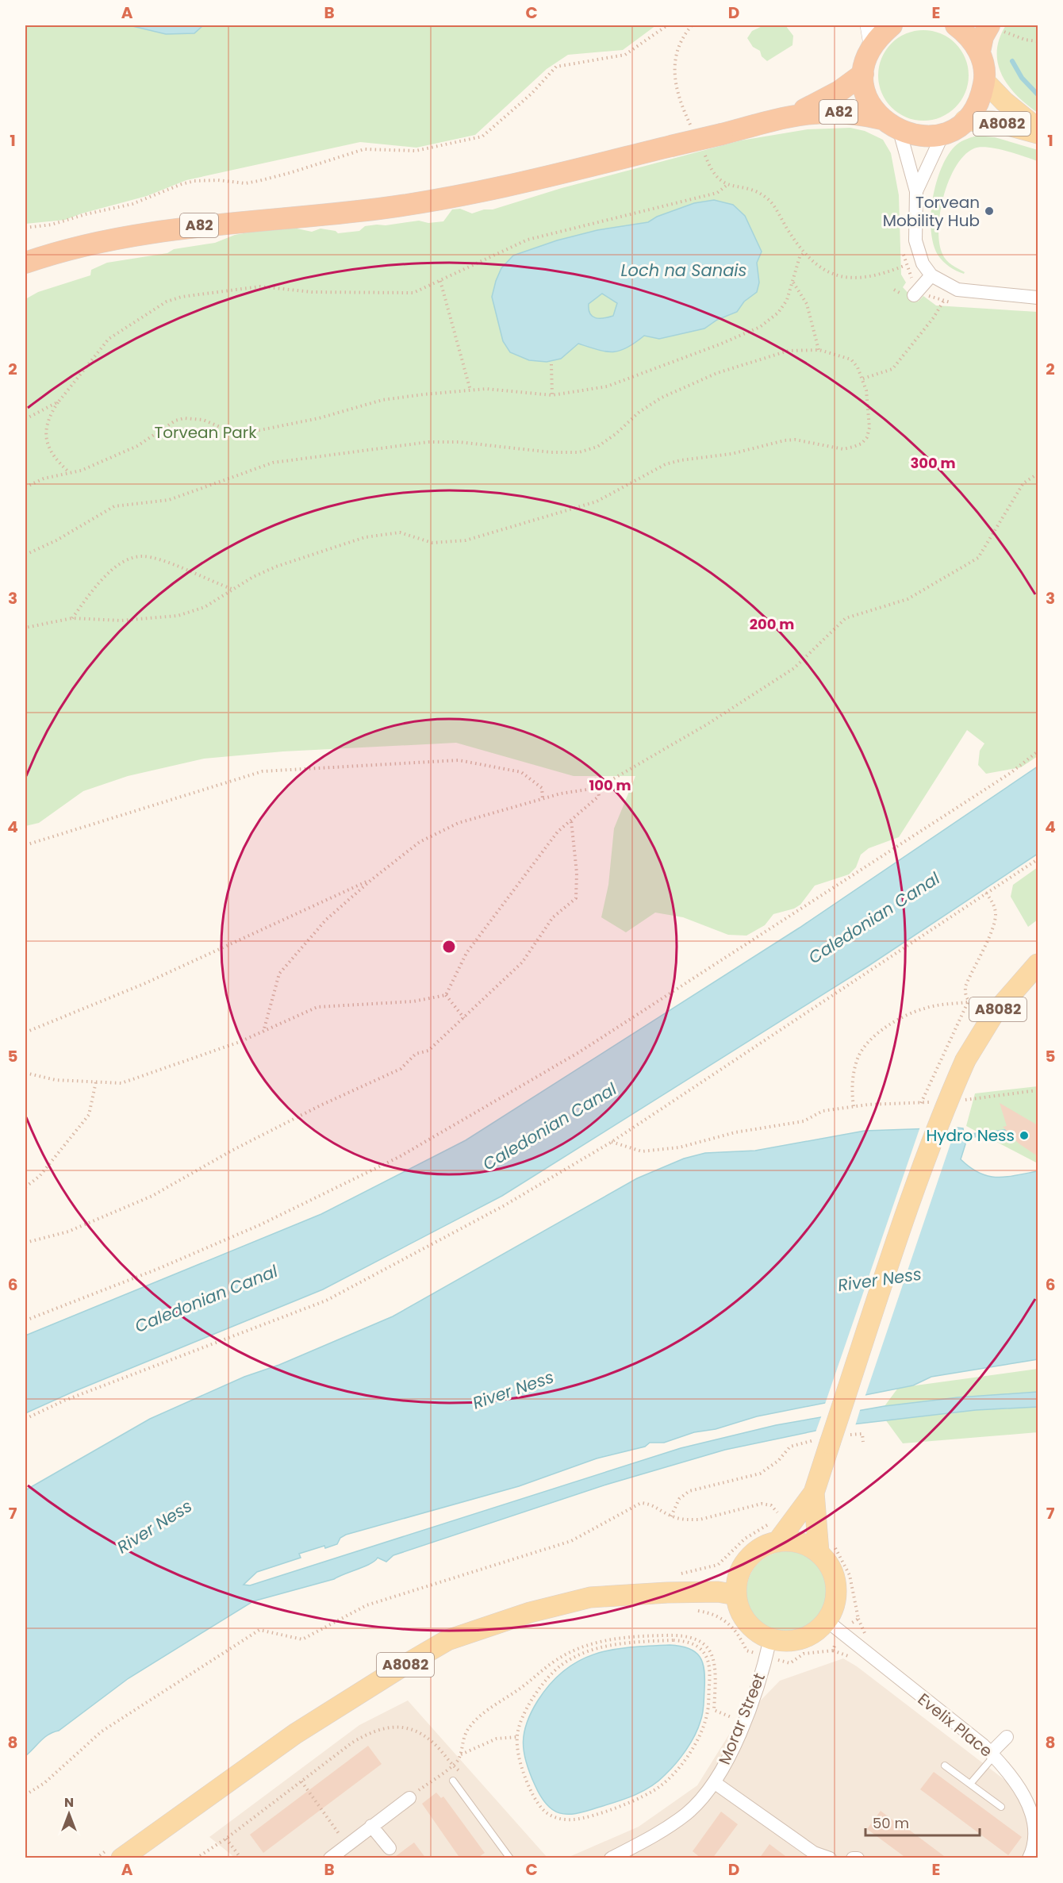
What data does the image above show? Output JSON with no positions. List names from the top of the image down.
{
  "streets": {
    "highway": ["A82"],
    "main road": ["A8082"],
    "street": ["Morar Street", "Evelix Place"]
  },
  "crossings": [
    ["A8082", "Morar Street"],
    ["A8082", "Evelix Place"],
    ["Morar Street", "Evelix Place"]
  ],
  "water": ["Loch na Sanais", "Caledonian Canal", "River Ness"],
  "parks": ["Torvean Park"],
  "places": ["Torvean Mobility Hub", "Hydro Ness"],
  "scale_bar": "50 m",
  "north": "top",
  "grid": {
    "columns": [
      "A",
      "B",
      "C",
      "D",
      "E"
    ],
    "rows": [
      "1",
      "2",
      "3",
      "4",
      "5",
      "6",
      "7",
      "8"
    ]
  },
  "rings": ["300 m", "200 m", "100 m"]
}
